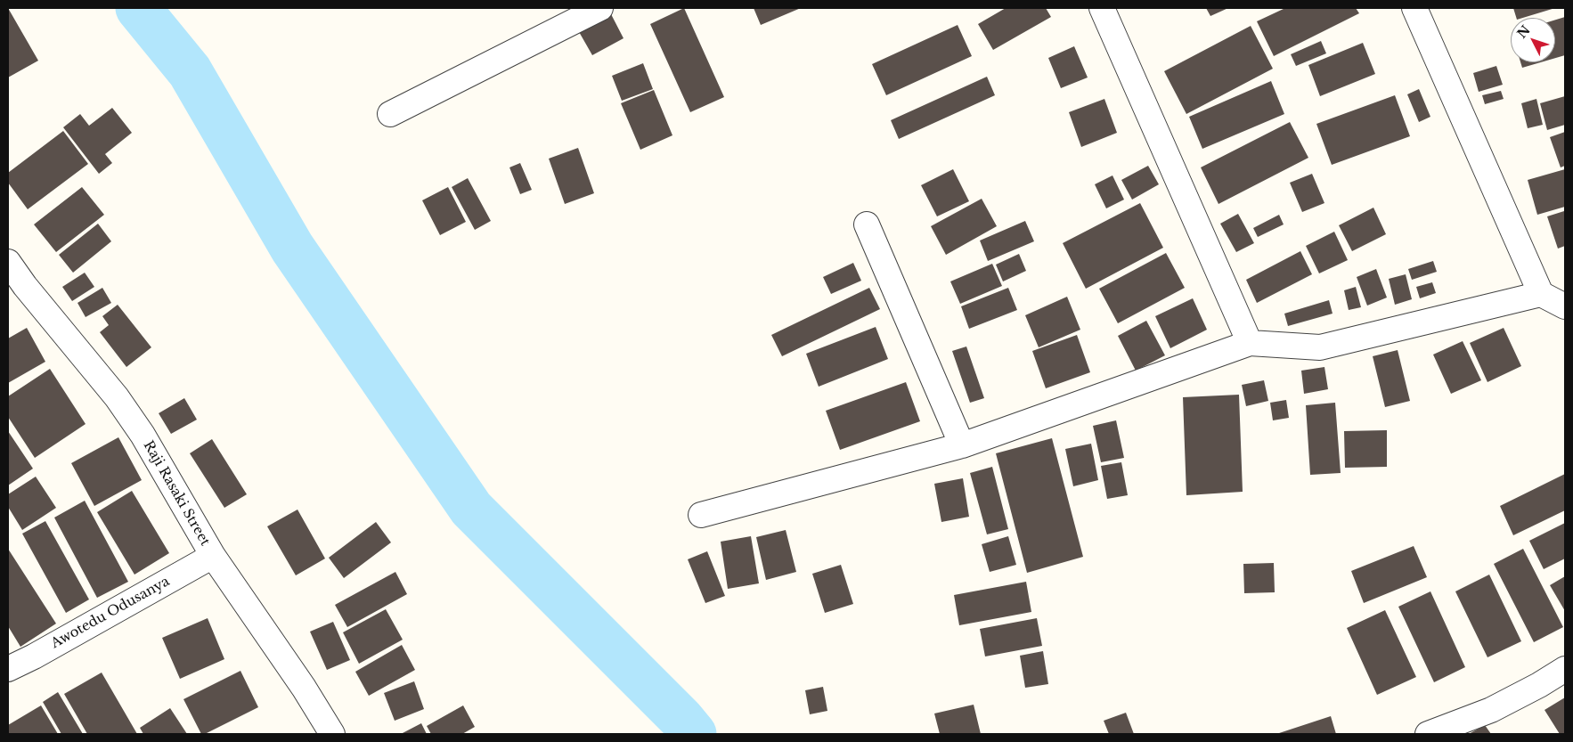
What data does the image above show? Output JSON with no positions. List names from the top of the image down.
{
  "streets": {
    "street": ["Raji Rasaki Street", "Awotedu Odusanya"]
  },
  "crossings": [
    ["Raji Rasaki Street", "Awotedu Odusanya"]
  ],
  "north": "top left"
}
